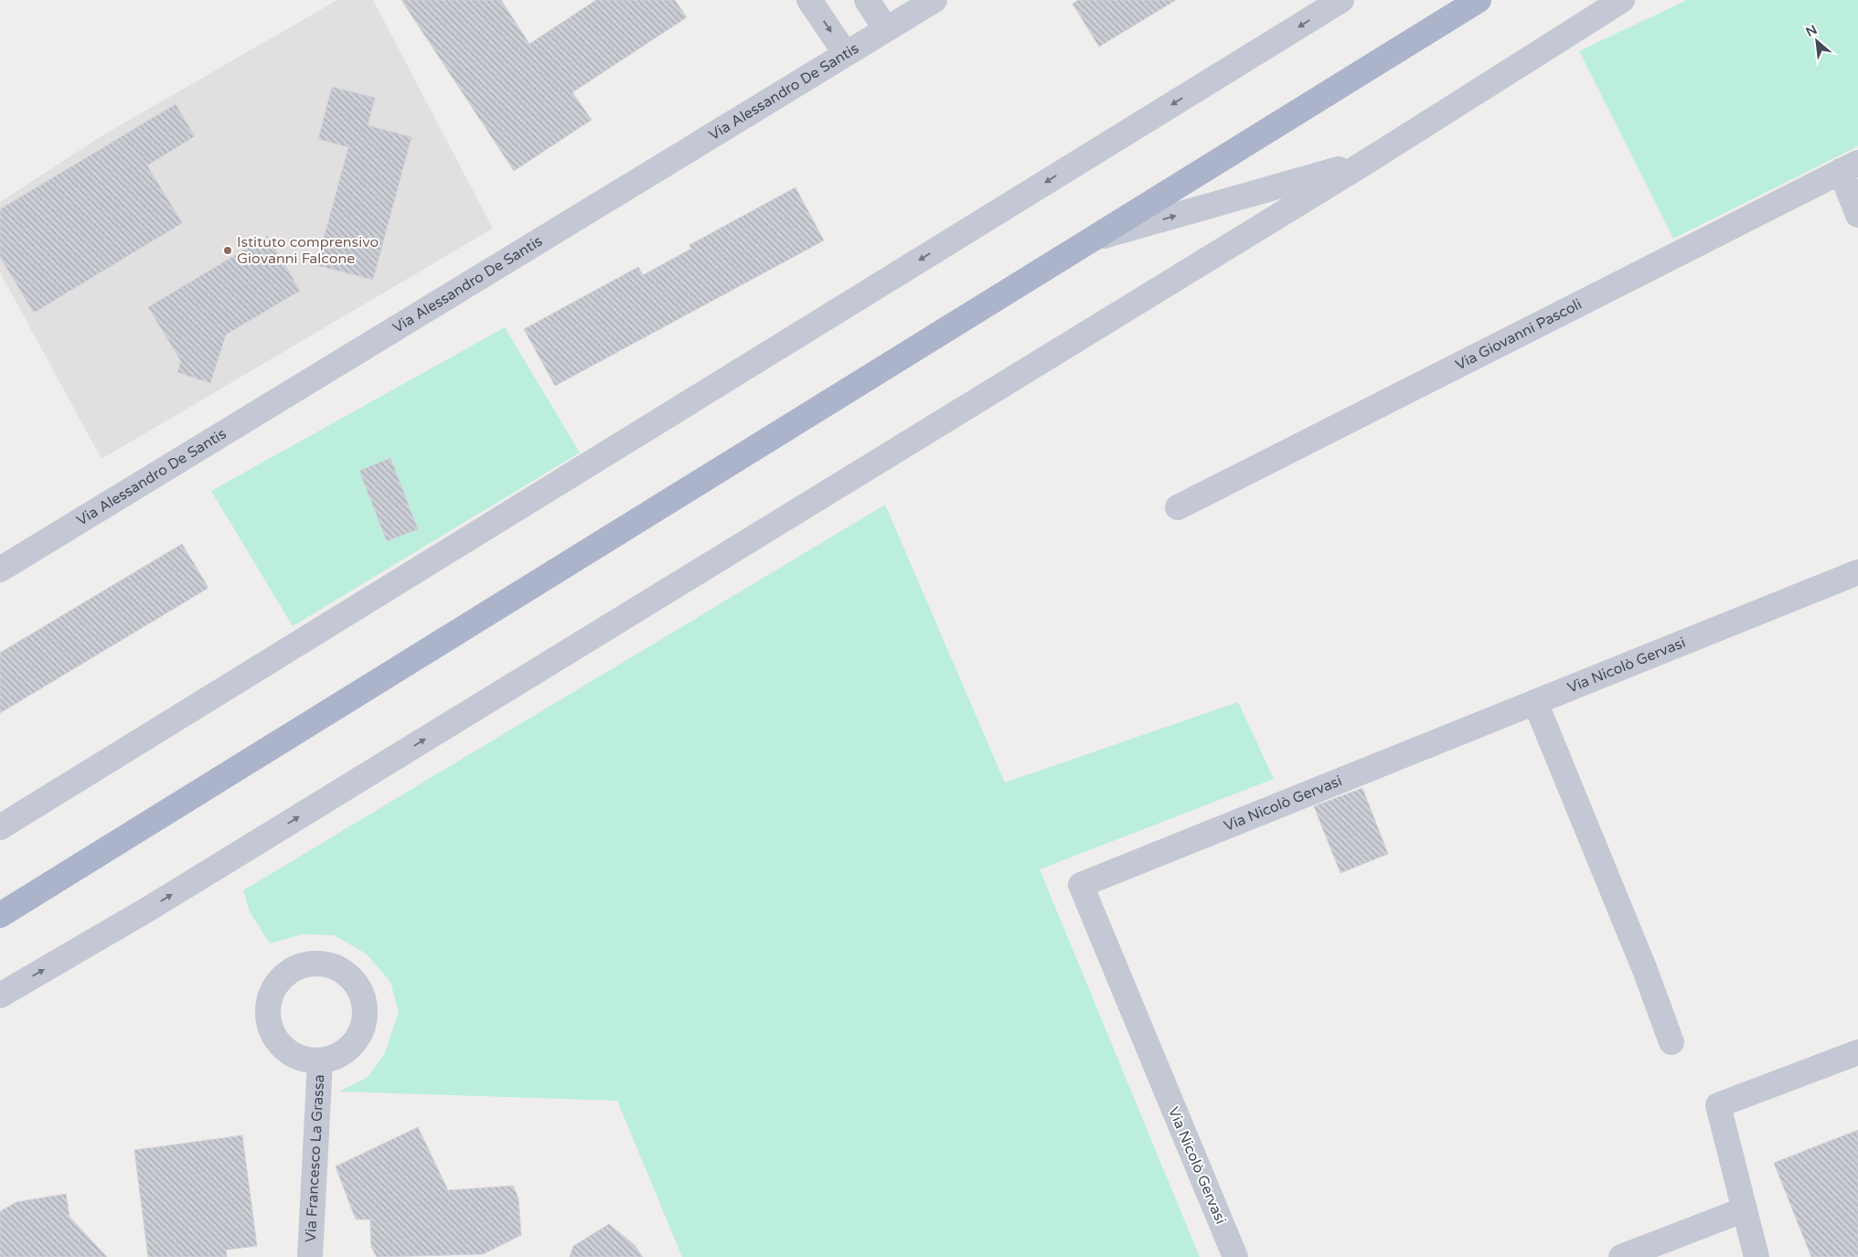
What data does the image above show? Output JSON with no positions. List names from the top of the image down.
{
  "streets": {
    "street": [
      "Via Alessandro De Santis",
      "Via Giovanni Pascoli",
      "Via Nicolò Gervasi",
      "Via Francesco La Grassa"
    ]
  },
  "places": ["Istituto comprensivo Giovanni Falcone"],
  "north": "top left"
}
